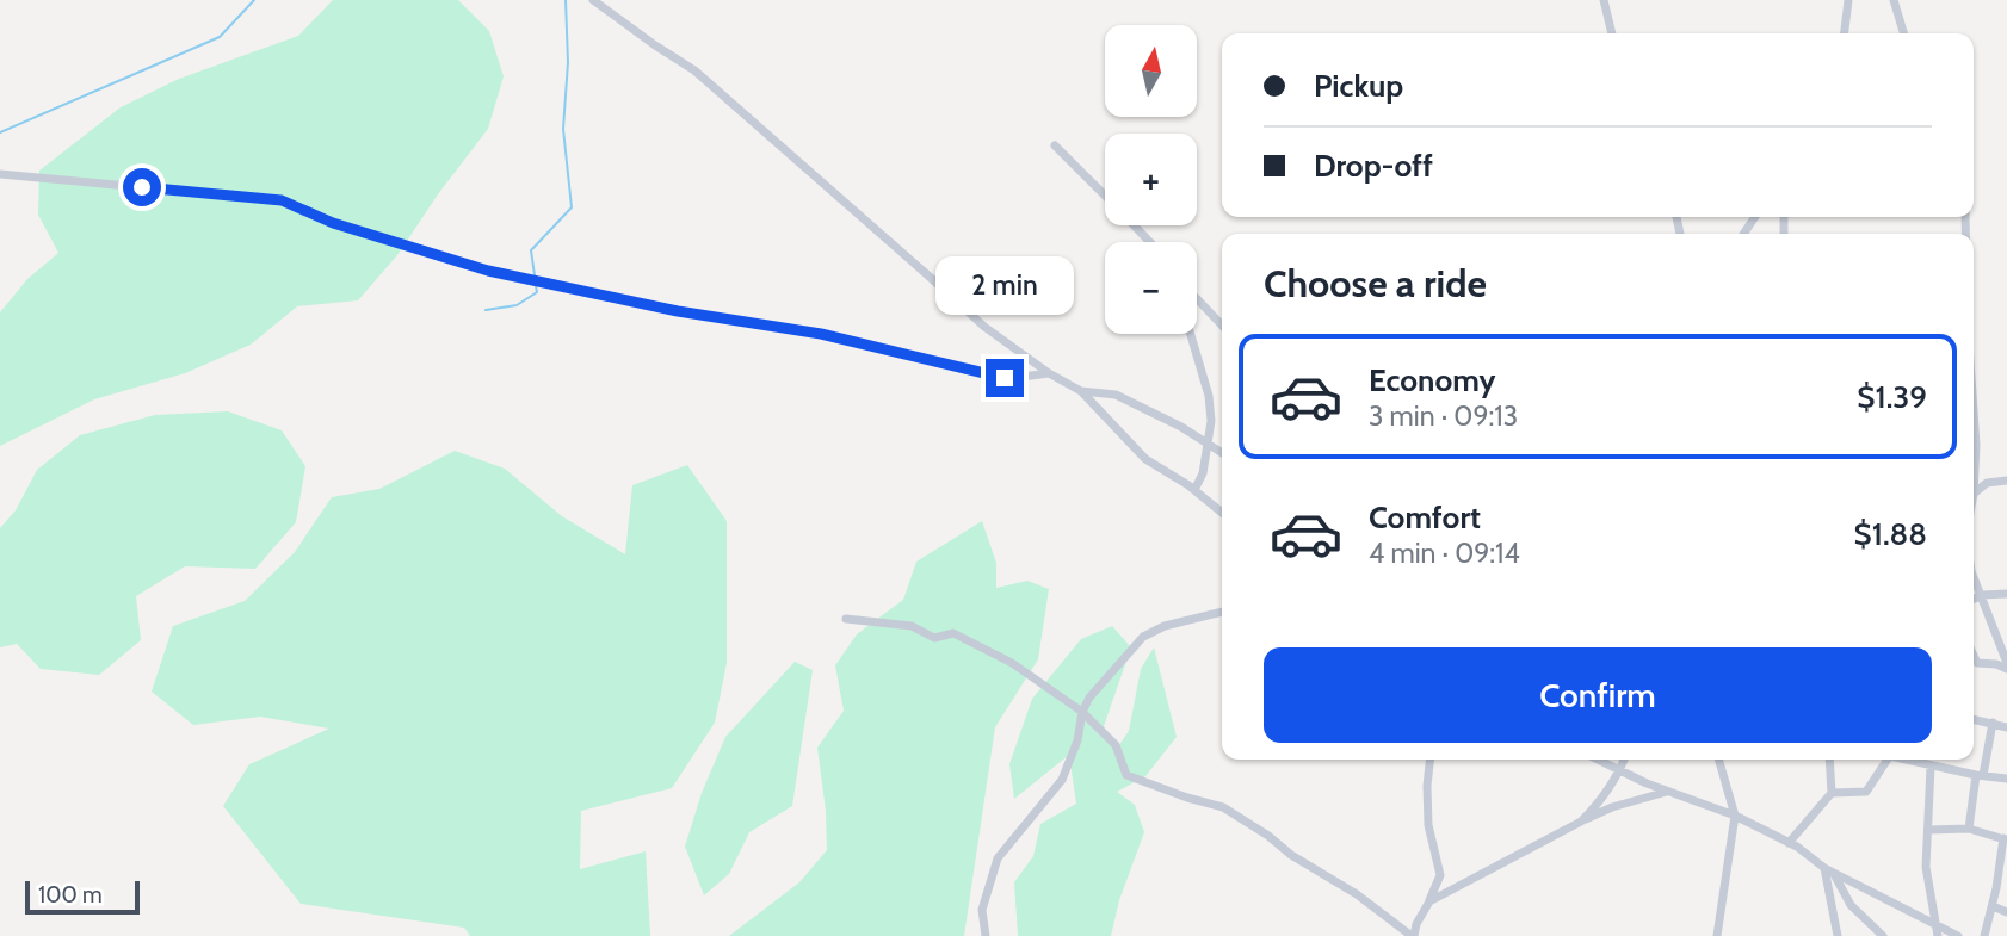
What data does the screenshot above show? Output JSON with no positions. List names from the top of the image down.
{
  "scale_bar": "100 m",
  "north": "top",
  "page": {
    "map_buttons": ["+", "−"],
    "banner": ["Pickup", "Drop-off"],
    "heading": "Choose a ride",
    "bubble": "2 min",
    "list": [
      {
        "name": "Economy",
        "note": "3 min · 09:13",
        "value": "$1.39"
      },
      {
        "name": "Comfort",
        "note": "4 min · 09:14",
        "value": "$1.88"
      }
    ],
    "buttons": "Confirm",
    "scale": "100 m"
  }
}
